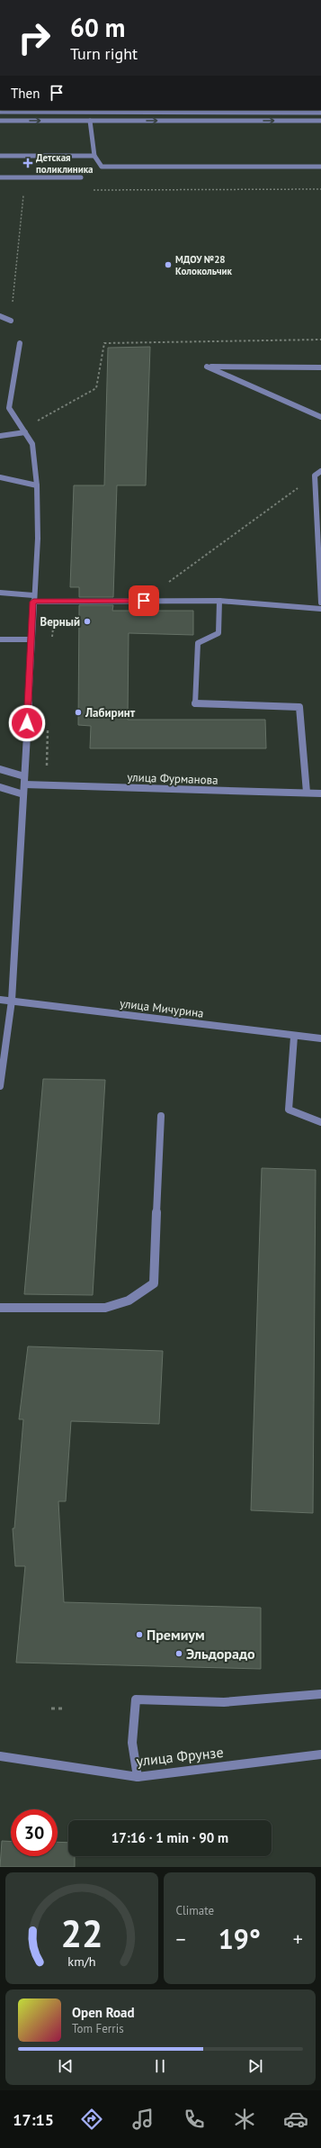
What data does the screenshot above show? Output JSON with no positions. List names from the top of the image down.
{
  "streets": {
    "street": ["улица Фурманова", "улица Мичурина", "улица Фрунзе"]
  },
  "places": {
    "health": ["Детская поликлиника"],
    "other": [
      "МДОУ №28 Колокольчик",
      "Верный",
      "Лабиринт",
      "Премиум",
      "Эльдорадо"
    ]
  },
  "page": {
    "turn": ["60 m", "Turn right"],
    "then": "Then",
    "limit": "30",
    "trip": "17:16 · 1 min · 90 m",
    "tile": "Climate",
    "heat": ["−", "19°", "+"],
    "song": ["Open Road", "Tom Ferris"],
    "tabs": "17:15",
    "gauge": ["22", "km/h"]
  }
}
